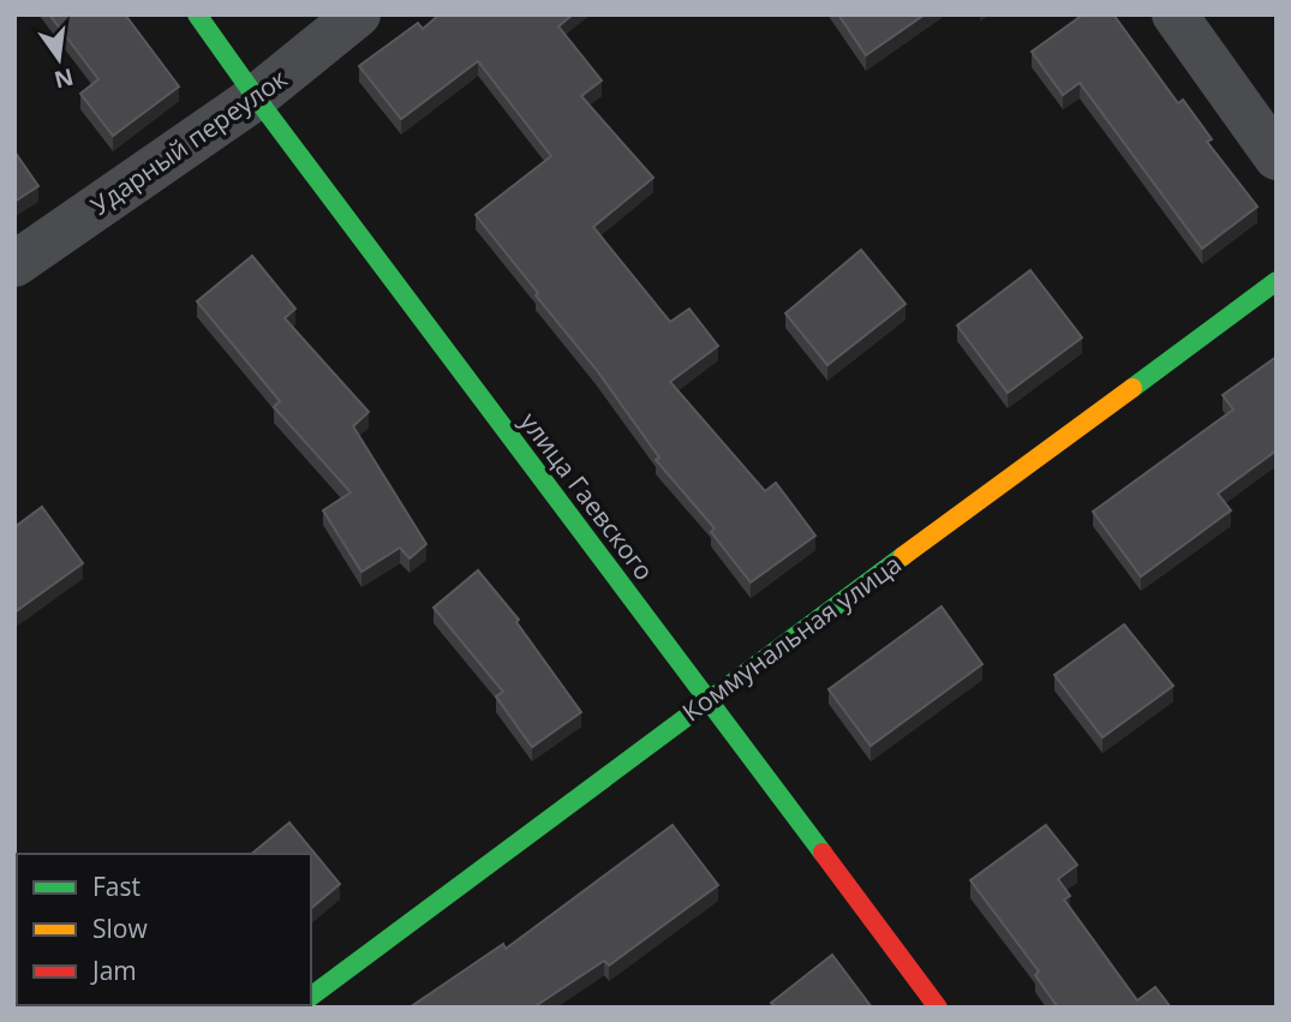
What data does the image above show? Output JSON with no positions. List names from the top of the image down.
{
  "streets": {
    "main road": ["улица Гаевского", "Коммунальная улица"],
    "street": ["Ударный переулок"]
  },
  "crossings": [
    ["Ударный переулок", "улица Гаевского"],
    ["улица Гаевского", "Коммунальная улица"]
  ],
  "legend": ["Fast", "Slow", "Jam"],
  "north": "bottom"
}
